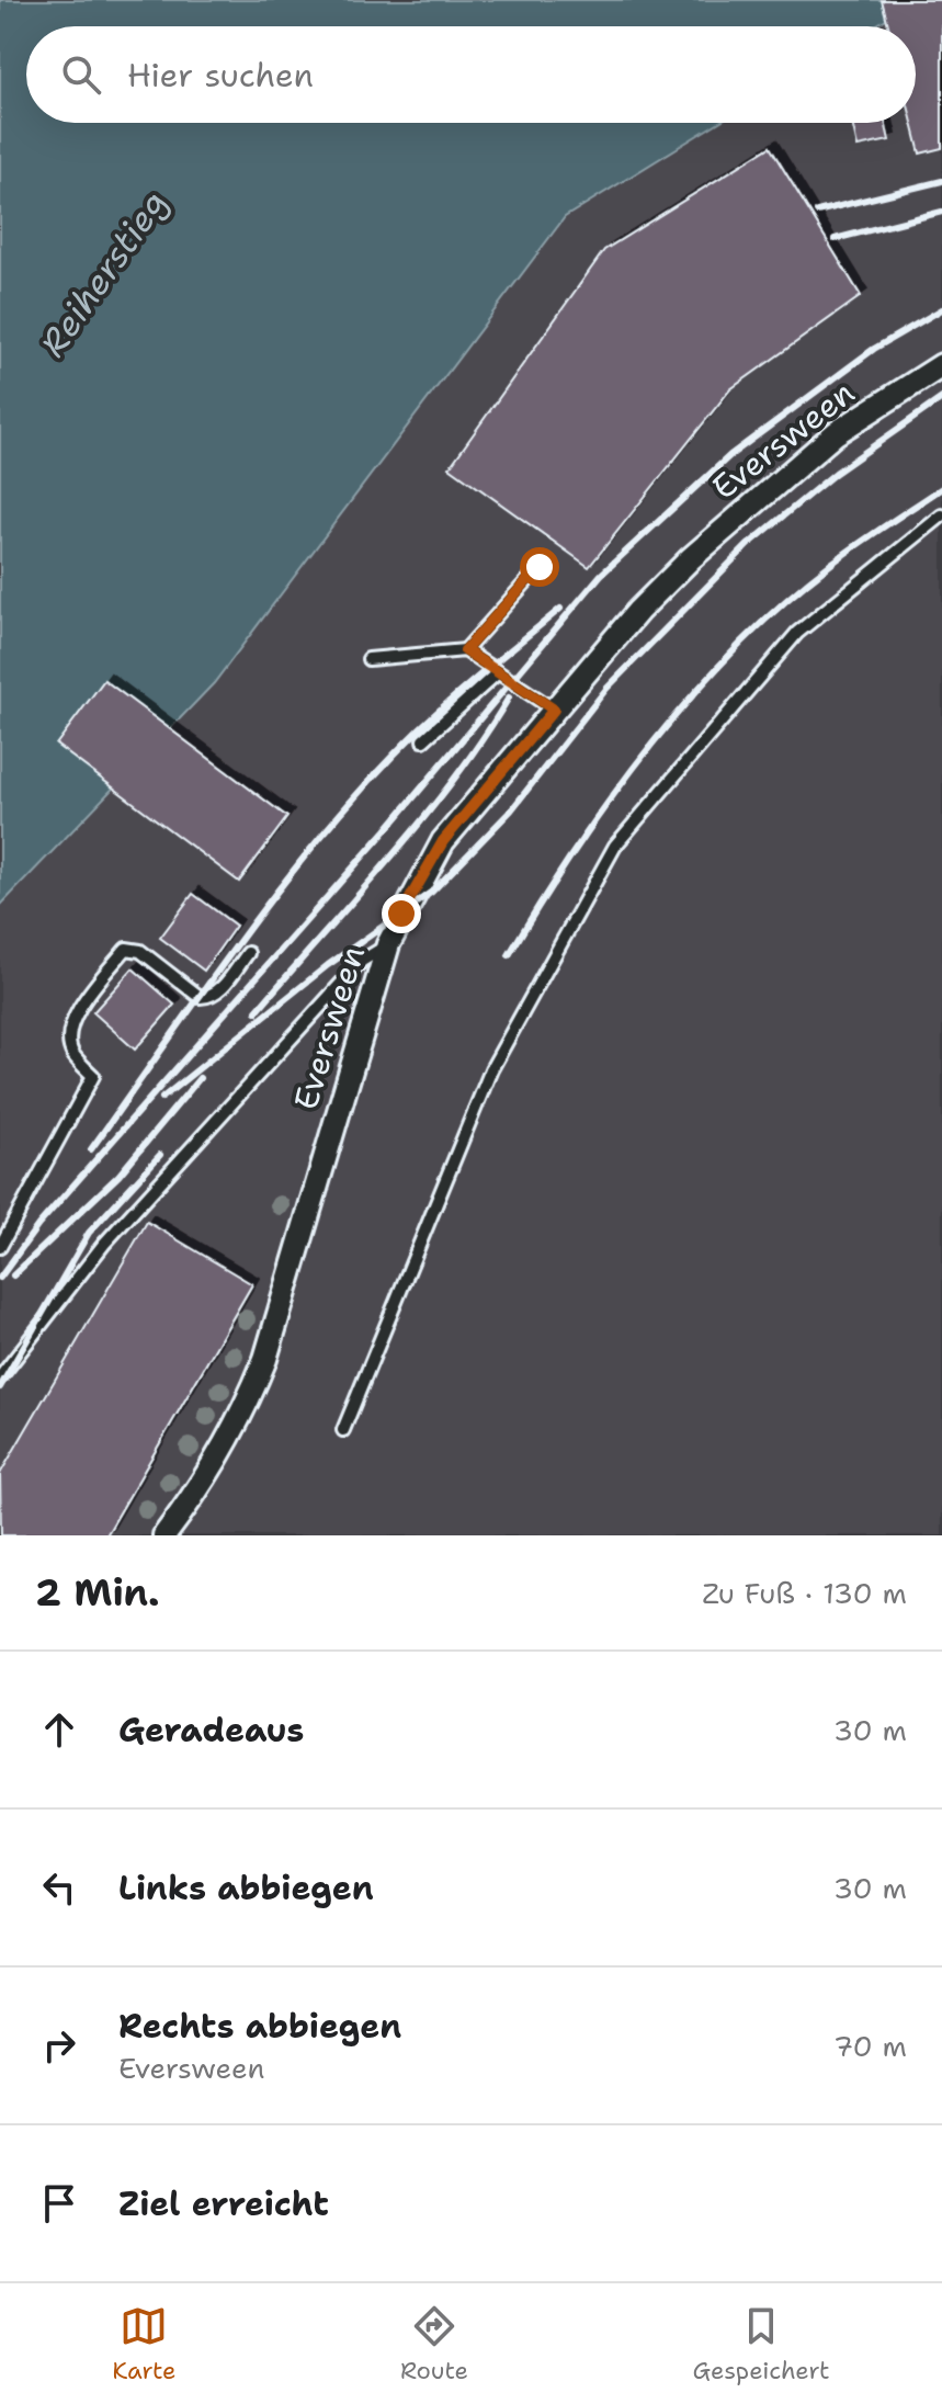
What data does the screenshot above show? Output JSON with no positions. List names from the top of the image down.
{
  "streets": {
    "street": ["Eversween"]
  },
  "water": ["Reiherstieg"],
  "page": {
    "search": "Hier suchen",
    "heading": ["2 Min.", "Zu Fuß · 130 m"],
    "list": [
      ["Geradeaus", "30 m"],
      ["Links abbiegen", "30 m"],
      ["Rechts abbiegen", "Eversween", "70 m"],
      "Ziel erreicht"
    ],
    "nav": ["Karte", "Route", "Gespeichert"]
  }
}
